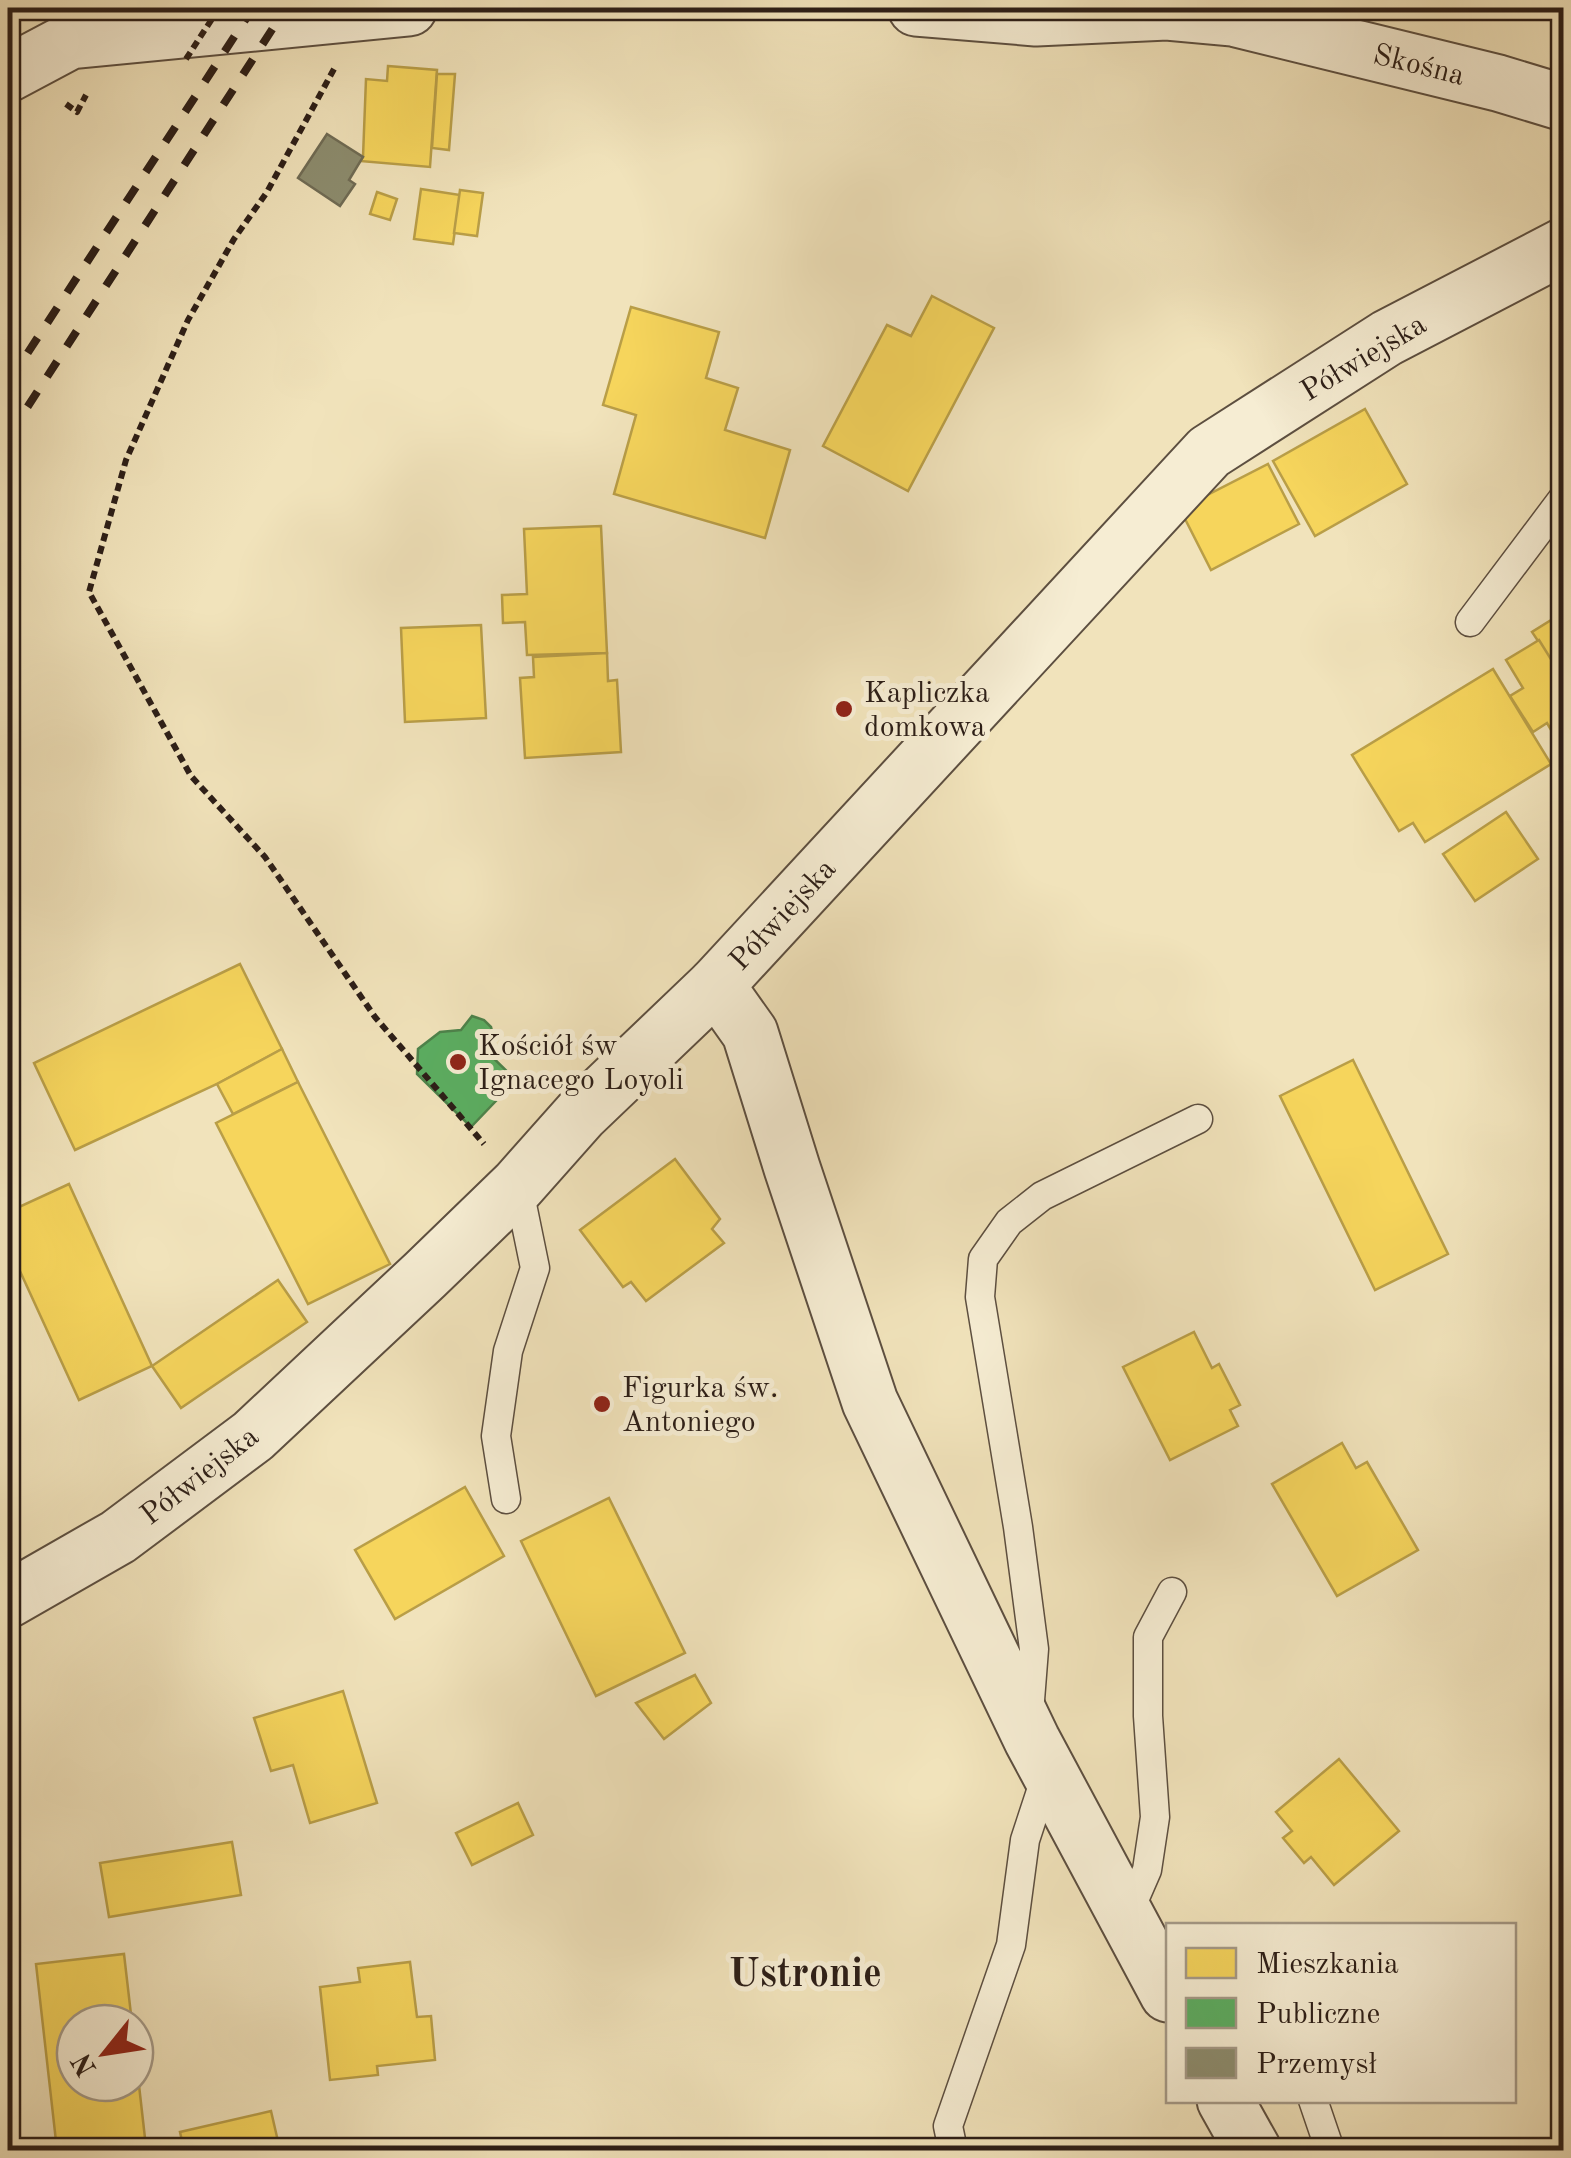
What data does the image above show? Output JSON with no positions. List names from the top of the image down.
{
  "streets": {
    "street": ["Skośna", "Półwiejska"]
  },
  "districts": ["Ustronie"],
  "places": ["Kapliczka domkowa", "Kościół św Ignacego Loyoli", "Figurka św. Antoniego"],
  "legend": ["Mieszkania", "Publiczne", "Przemysł"],
  "north": "bottom left"
}
